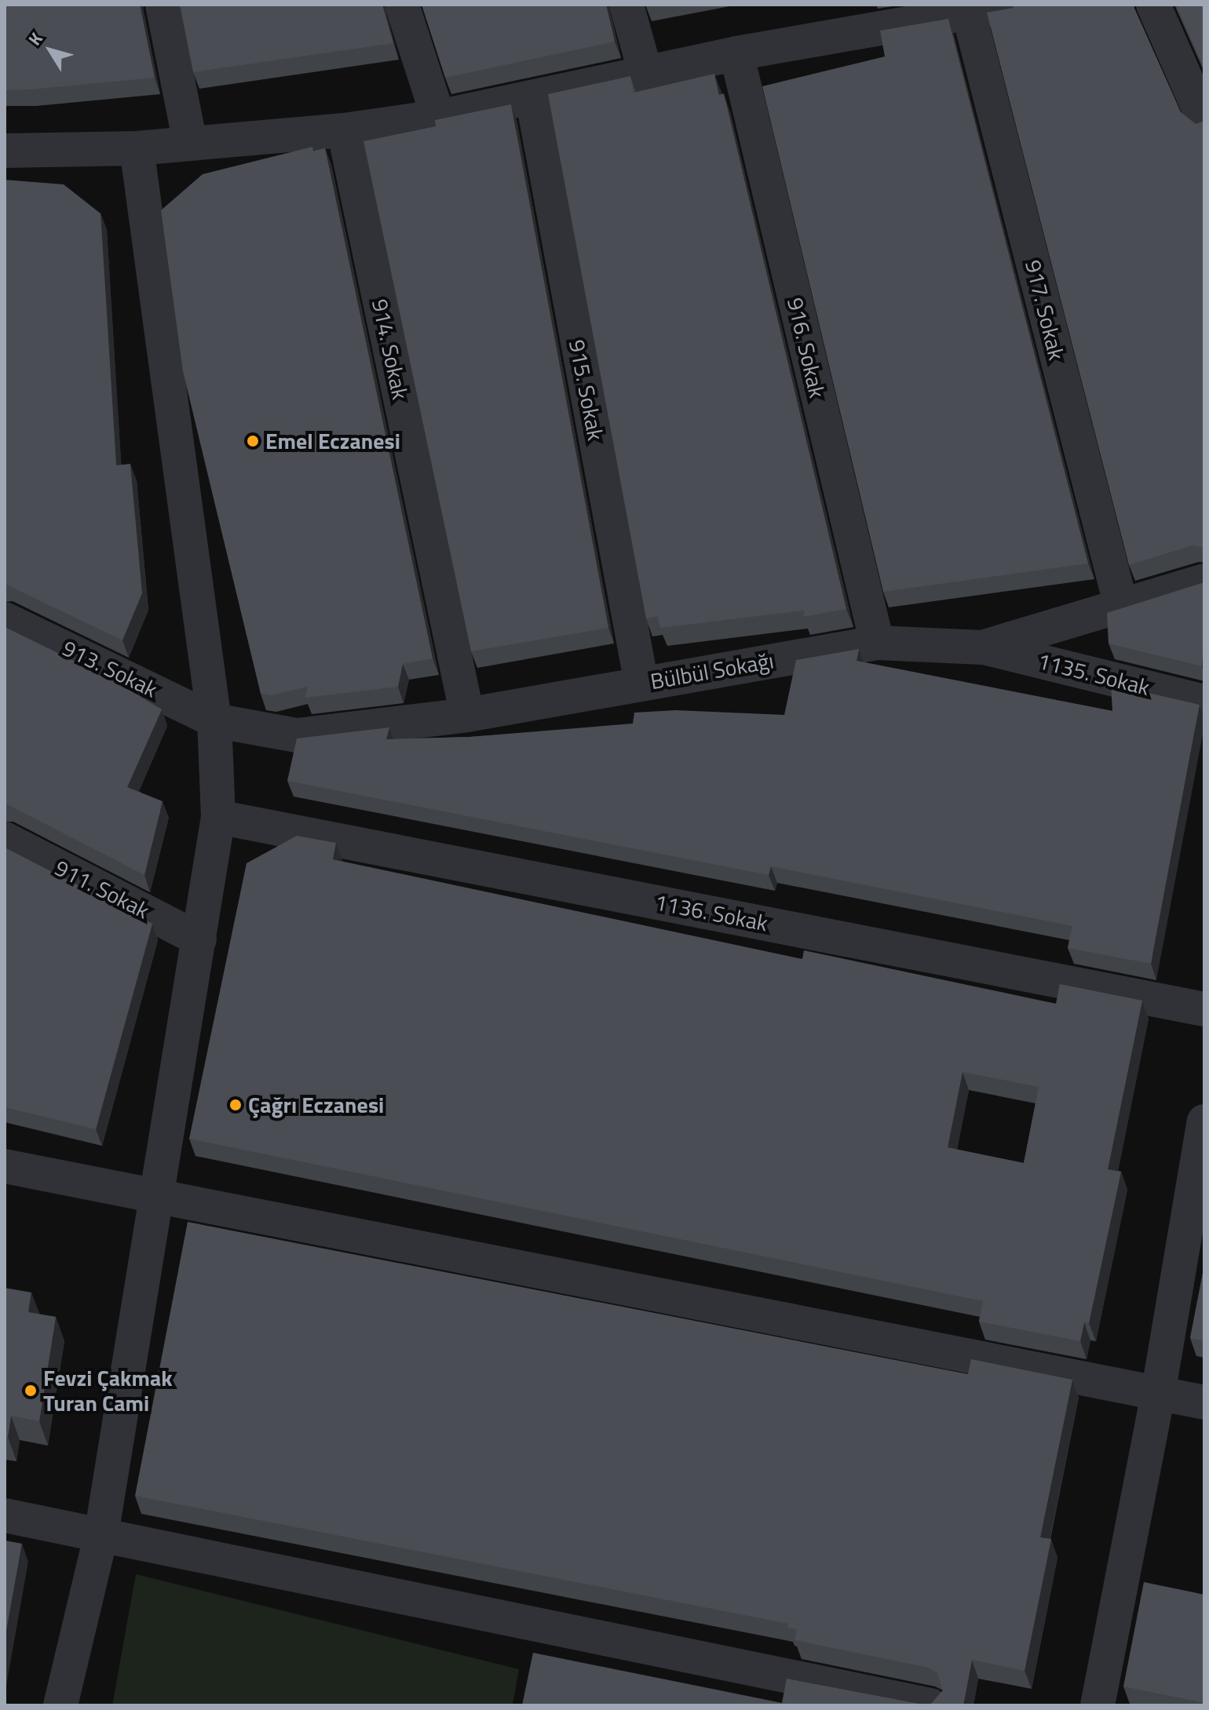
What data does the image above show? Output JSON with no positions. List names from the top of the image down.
{
  "streets": {
    "street": [
      "917. Sokak",
      "916. Sokak",
      "914. Sokak",
      "915. Sokak",
      "913. Sokak",
      "Bülbül Sokağı",
      "1135. Sokak",
      "911. Sokak",
      "1136. Sokak"
    ]
  },
  "crossings": [
    ["917. Sokak", "Bülbül Sokağı"],
    ["916. Sokak", "Bülbül Sokağı"],
    ["914. Sokak", "Bülbül Sokağı"],
    ["915. Sokak", "Bülbül Sokağı"],
    ["913. Sokak", "Bülbül Sokağı"],
    ["Bülbül Sokağı", "1135. Sokak"]
  ],
  "places": ["Emel Eczanesi", "Çağrı Eczanesi", "Fevzi Çakmak Turan Cami"],
  "north": "top left"
}
